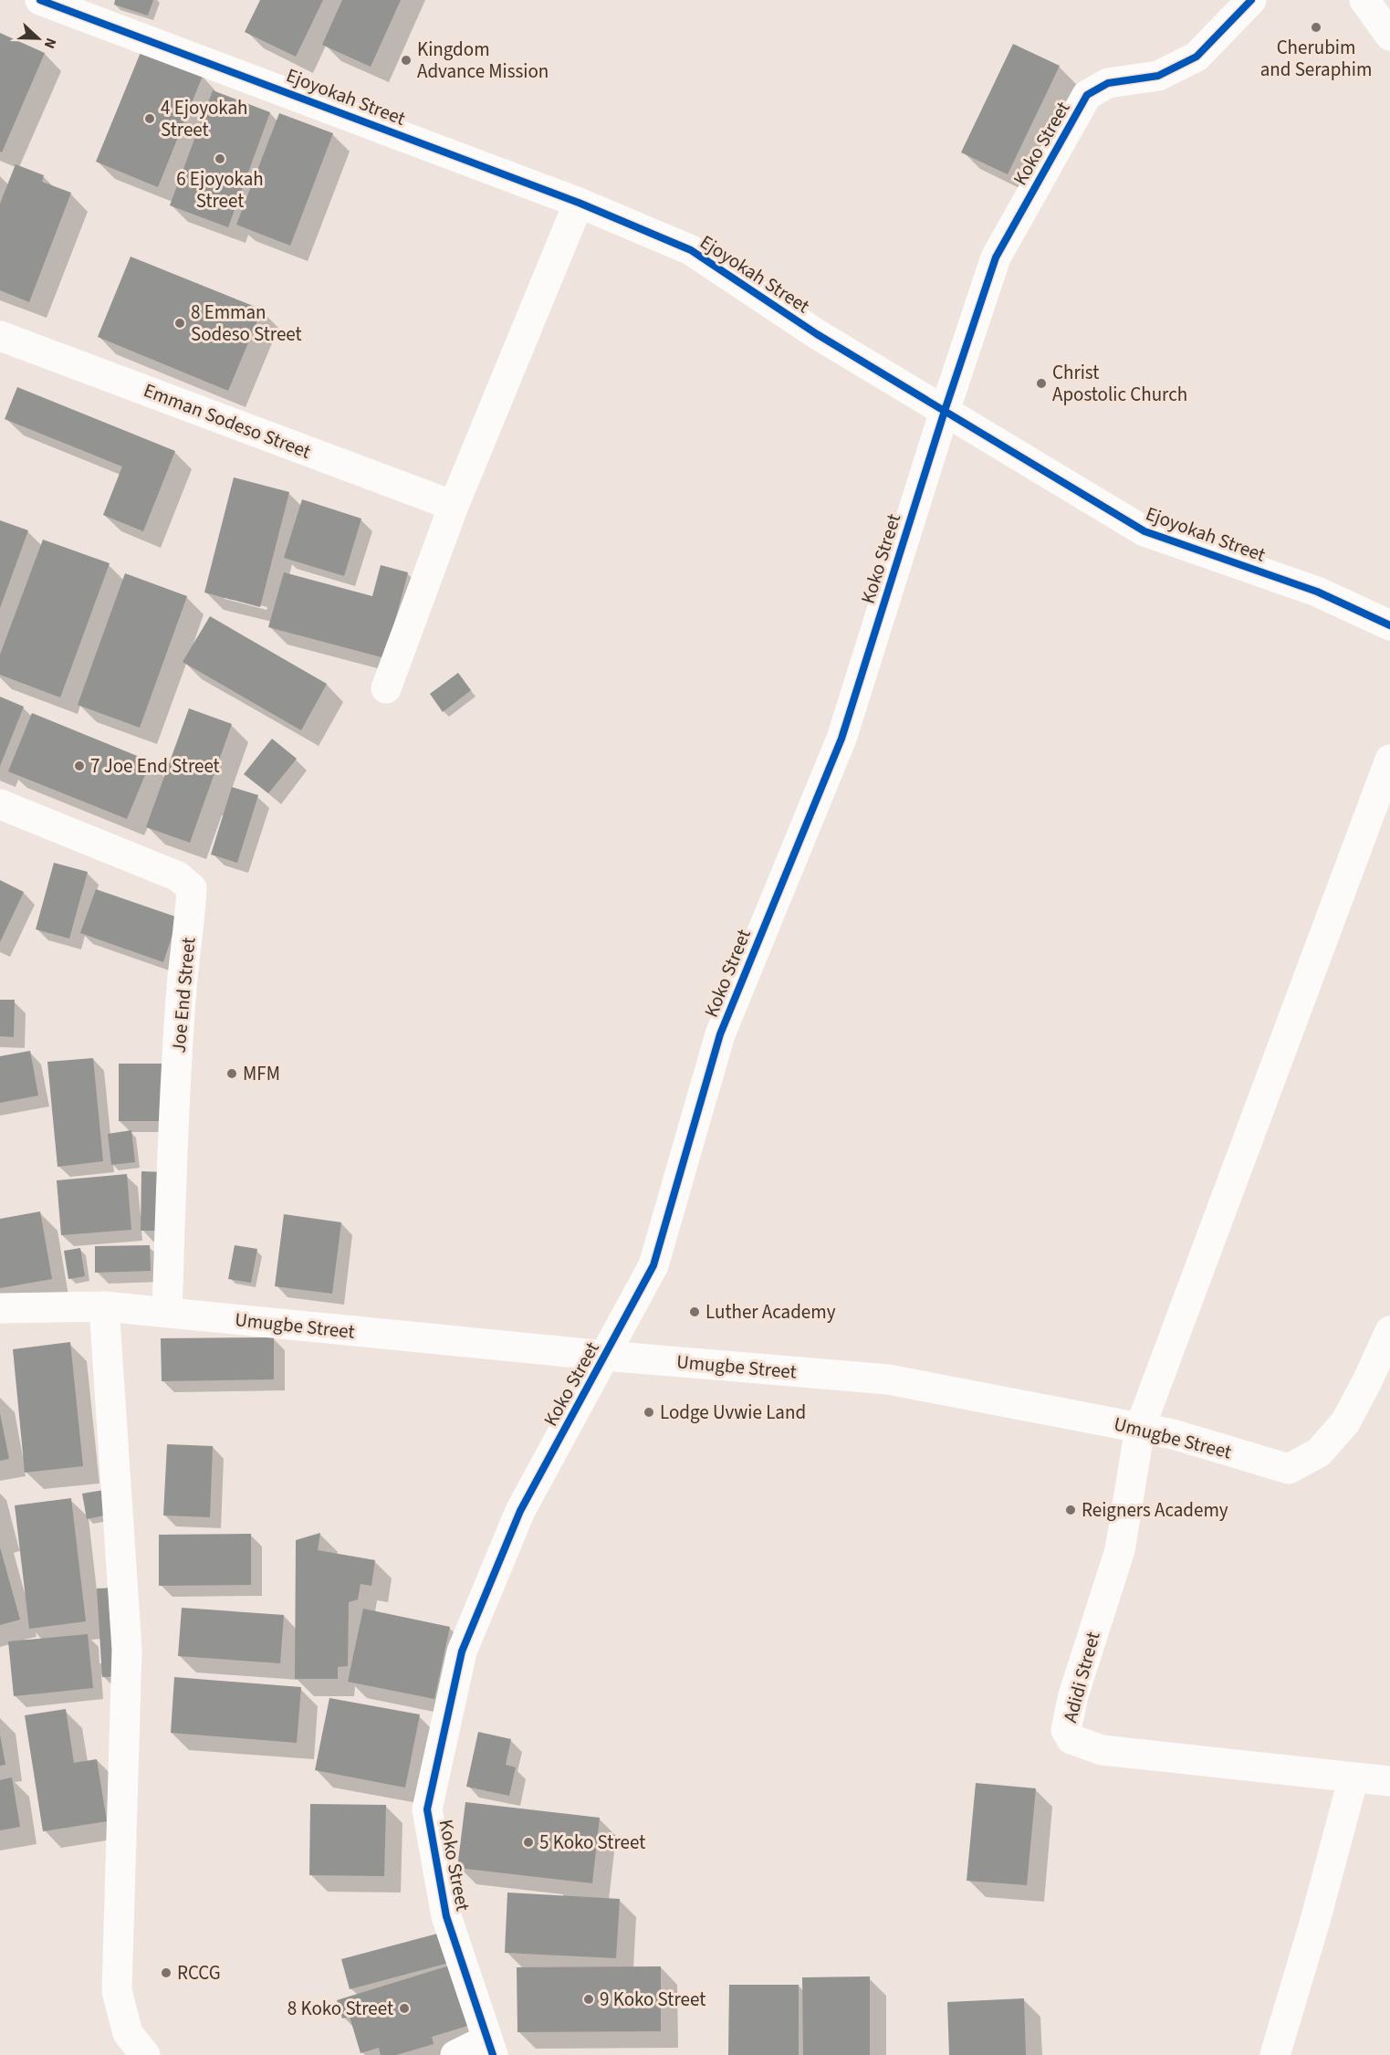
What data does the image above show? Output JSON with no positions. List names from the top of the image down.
{
  "streets": {
    "street": [
      "Ejoyokah Street",
      "Koko Street",
      "Emman Sodeso Street",
      "Joe End Street",
      "Umugbe Street",
      "Adidi Street"
    ]
  },
  "crossings": [
    ["Ejoyokah Street", "Koko Street"],
    ["Koko Street", "Umugbe Street"],
    ["Joe End Street", "Umugbe Street"],
    ["Umugbe Street", "Adidi Street"]
  ],
  "places": [
    "Cherubim and Seraphim",
    "Kingdom Advance Mission",
    "4 Ejoyokah Street",
    "6 Ejoyokah Street",
    "8 Emman Sodeso Street",
    "Christ Apostolic Church",
    "7 Joe End Street",
    "MFM",
    "Luther Academy",
    "Lodge Uvwie Land",
    "Reigners Academy",
    "5 Koko Street",
    "RCCG",
    "9 Koko Street",
    "8 Koko Street"
  ],
  "north": "right"
}
